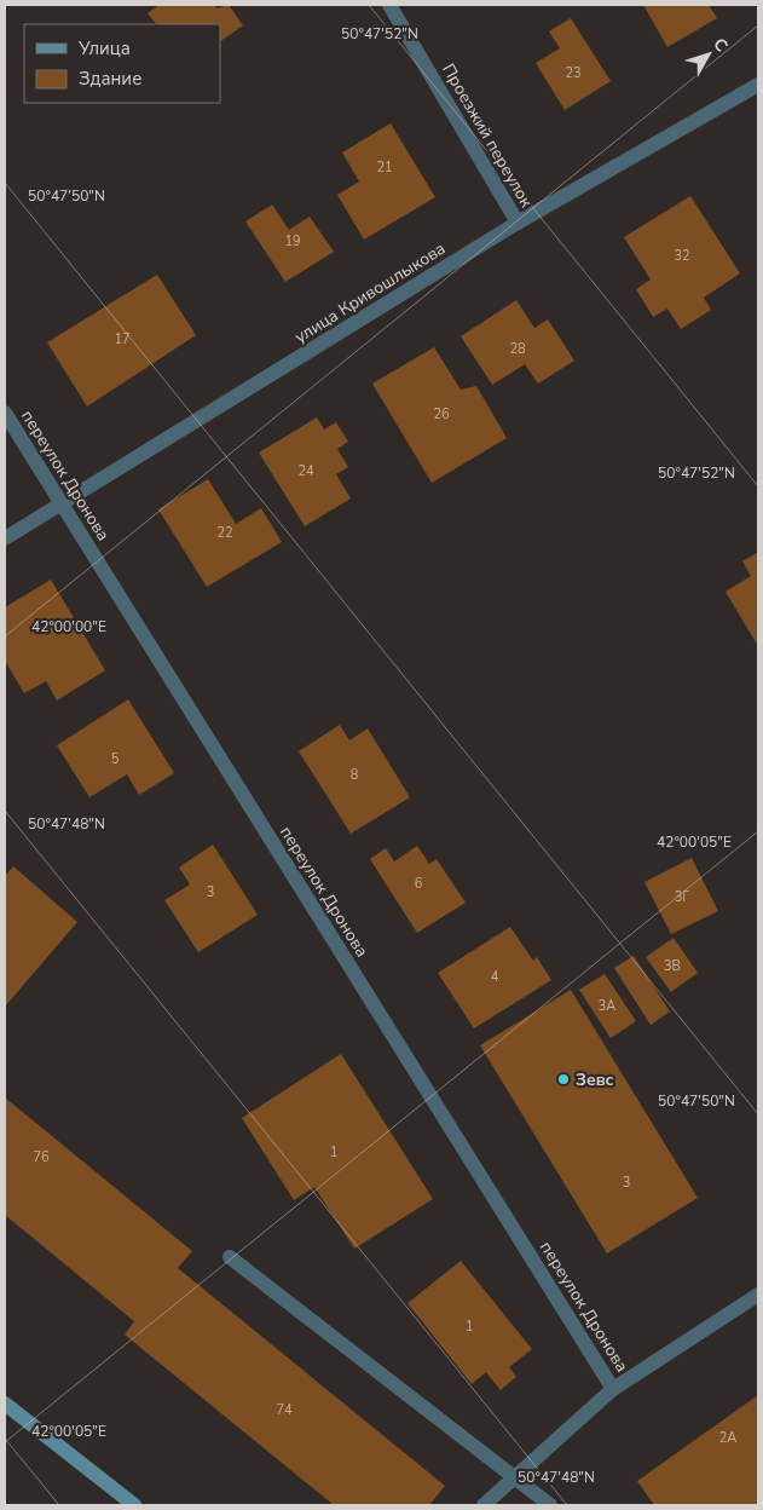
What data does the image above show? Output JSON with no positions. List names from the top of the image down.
{
  "streets": {
    "street": ["Проезжий переулок", "улица Кривошлыкова", "переулок Дронова"]
  },
  "crossings": [
    ["Проезжий переулок", "улица Кривошлыкова"],
    ["улица Кривошлыкова", "переулок Дронова"]
  ],
  "places": ["Зевс"],
  "house_numbers": [
    "23",
    "21",
    "19",
    "32",
    "17",
    "28",
    "26",
    "24",
    "22",
    "5",
    "8",
    "6",
    "3",
    "3Г",
    "3В",
    "4",
    "3А",
    "1",
    "76",
    "3",
    "1",
    "74",
    "2А"
  ],
  "legend": ["Улица", "Здание"],
  "north": "top right",
  "coordinates": [
    "50°47'52\"N",
    "50°47'50\"N",
    "42°00'00\"E",
    "50°47'48\"N",
    "42°00'05\"E"
  ]
}
